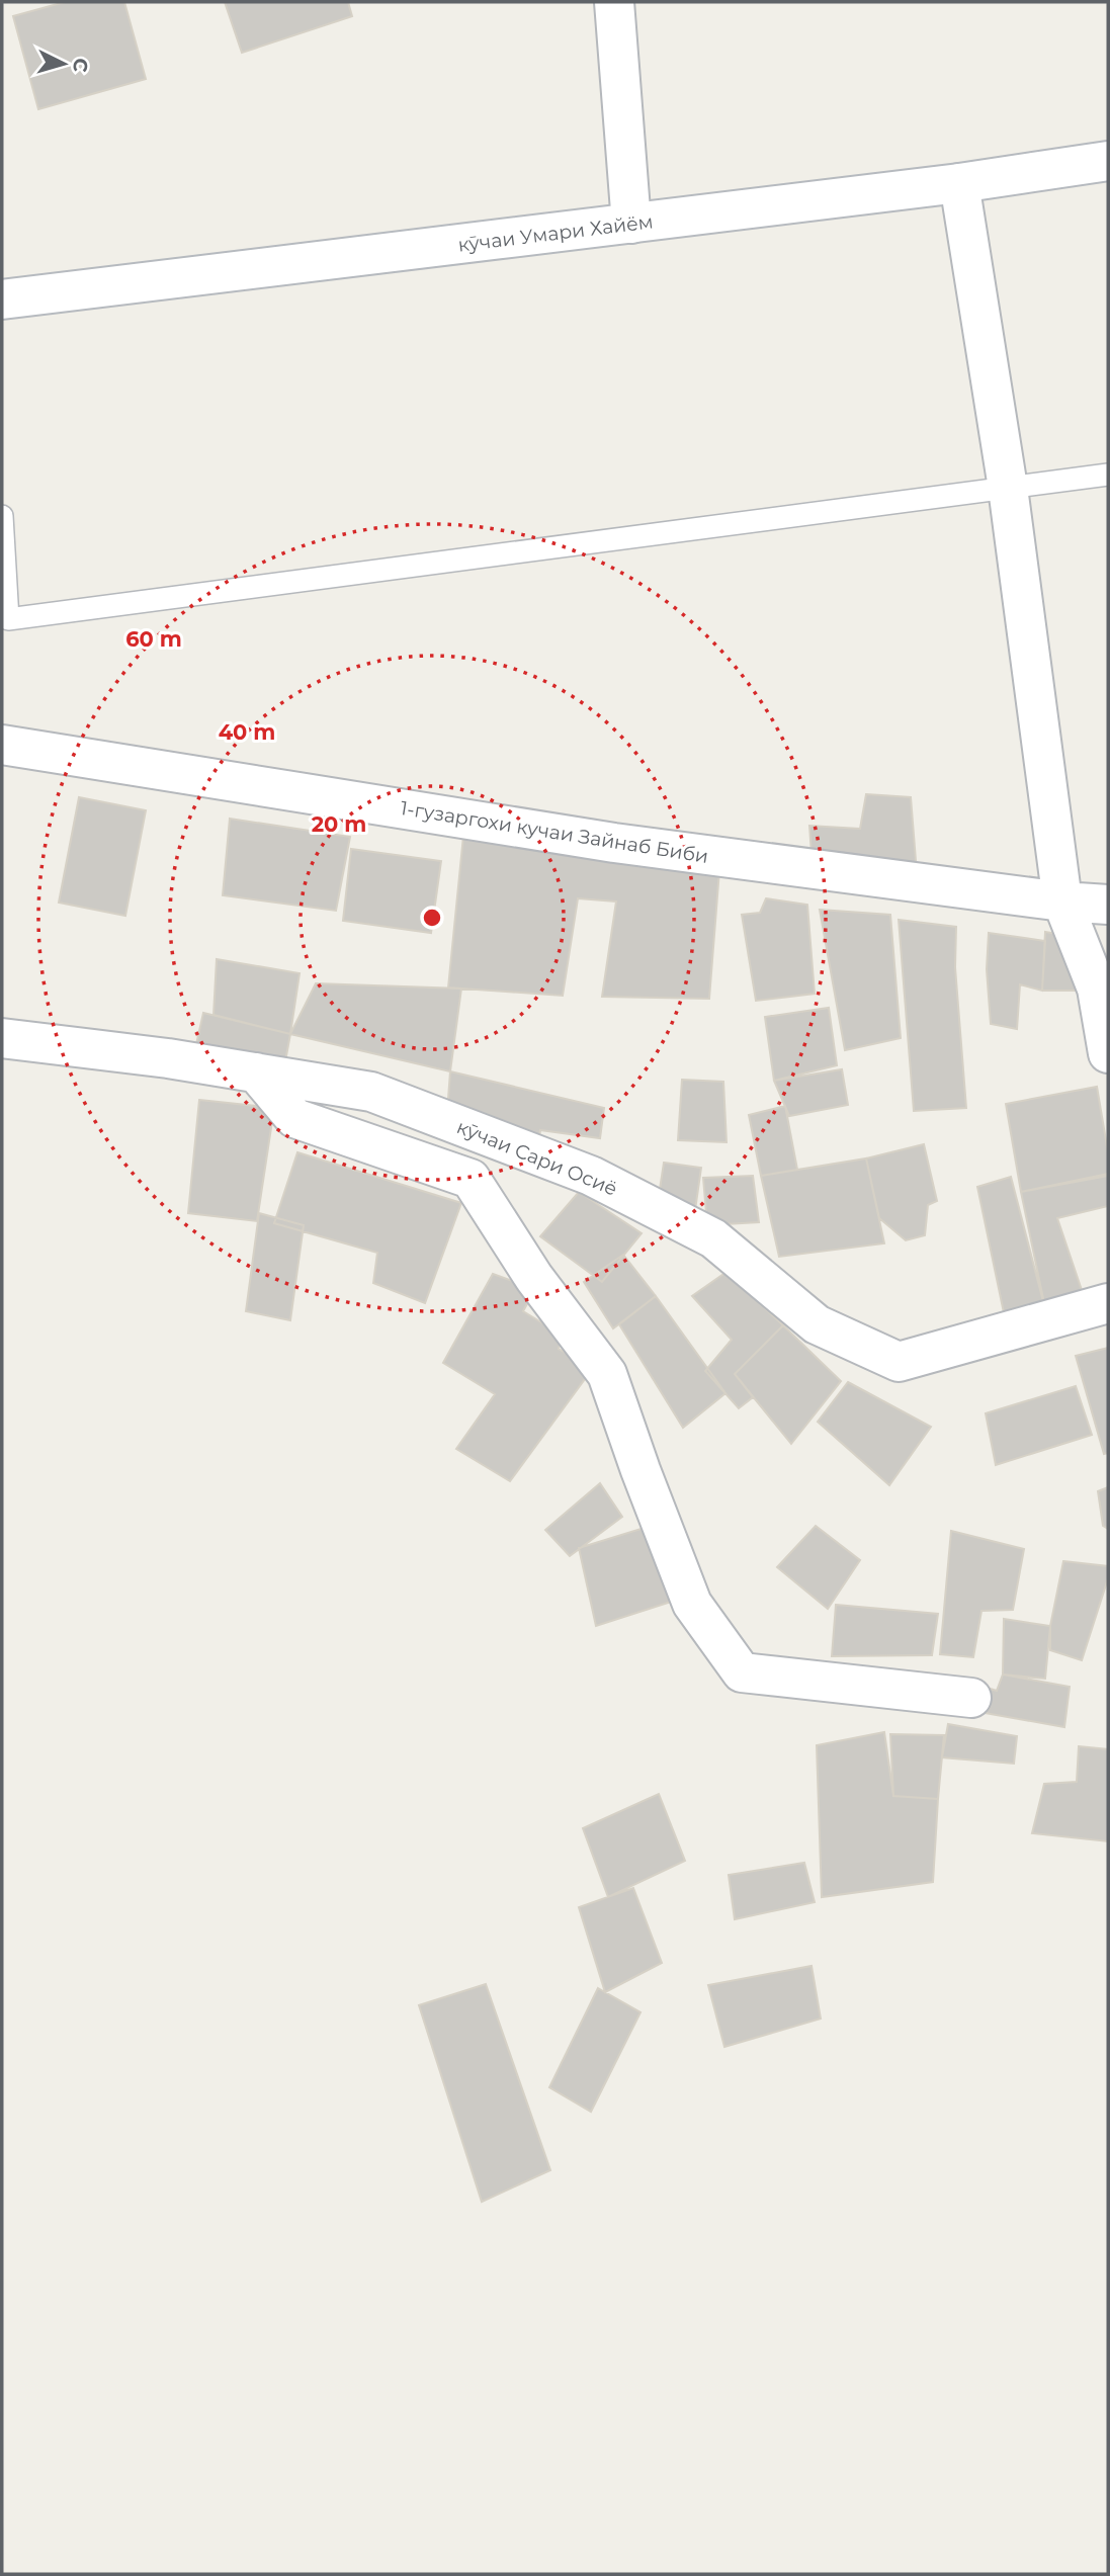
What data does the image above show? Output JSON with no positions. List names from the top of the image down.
{
  "streets": {
    "street": ["кӯчаи Умари Хайём", "1-гузаргохи кучаи Зайнаб Биби", "кӯчаи Сари Осиё"]
  },
  "north": "right",
  "rings": ["60 m", "40 m", "20 m"]
}
